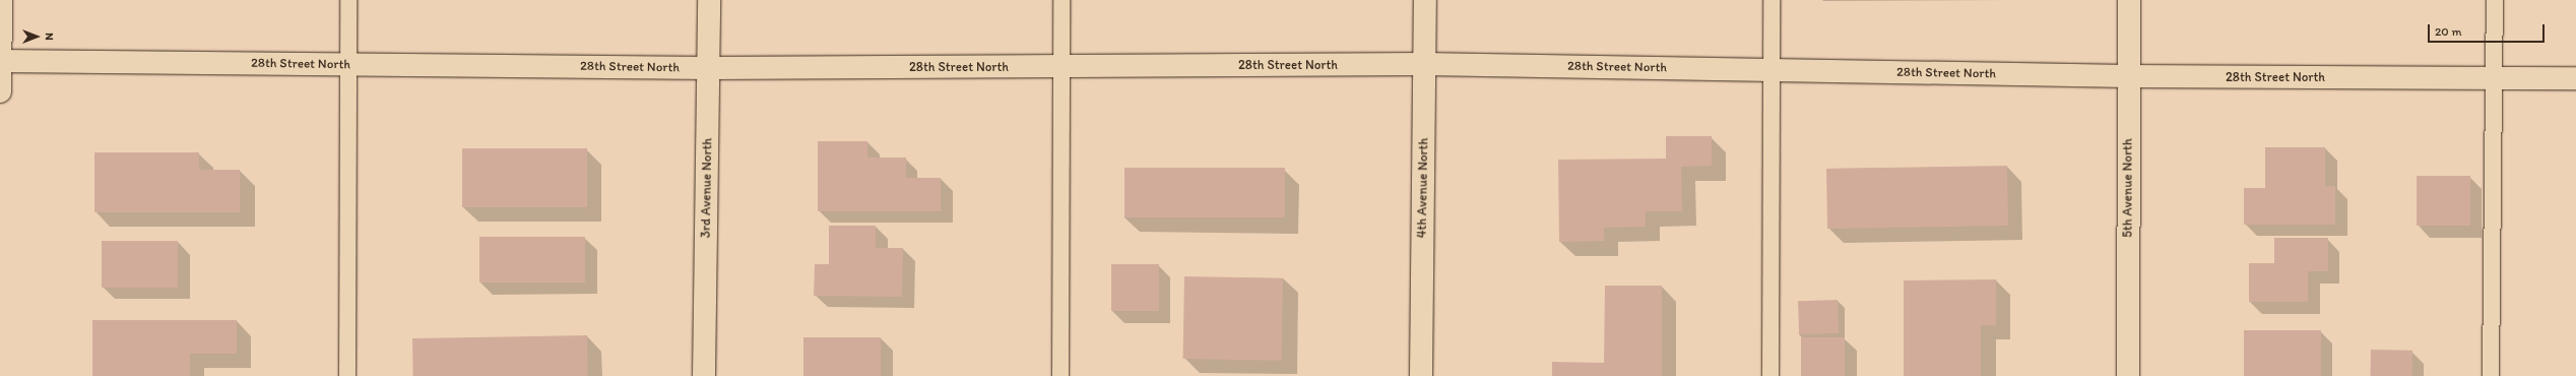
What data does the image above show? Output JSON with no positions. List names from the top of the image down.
{
  "streets": {
    "street": [
      "28th Street North",
      "3rd Avenue North",
      "4th Avenue North",
      "5th Avenue North"
    ]
  },
  "crossings": [
    ["28th Street North", "3rd Avenue North"],
    ["28th Street North", "4th Avenue North"],
    ["28th Street North", "5th Avenue North"]
  ],
  "scale_bar": "20 m",
  "north": "right"
}
